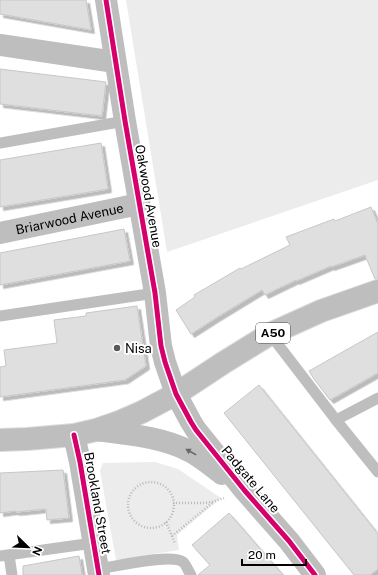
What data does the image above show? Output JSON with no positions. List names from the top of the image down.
{
  "streets": {
    "street": [
      "Oakwood Avenue",
      "Briarwood Avenue",
      "A50",
      "Padgate Lane",
      "Brookland Street"
    ]
  },
  "crossings": [
    ["Oakwood Avenue", "Briarwood Avenue"],
    ["Oakwood Avenue", "A50"],
    ["Oakwood Avenue", "Padgate Lane"],
    ["A50", "Padgate Lane"],
    ["A50", "Brookland Street"]
  ],
  "places": ["Nisa"],
  "scale_bar": "20 m",
  "north": "bottom right"
}
